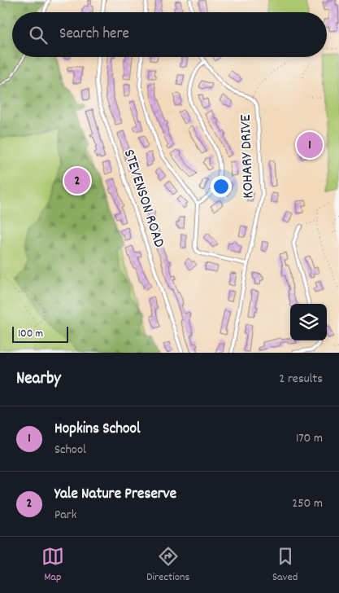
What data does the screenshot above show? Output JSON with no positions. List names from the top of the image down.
{
  "streets": {
    "street": ["KOHARY DRIVE", "STEVENSON ROAD"]
  },
  "scale_bar": "100 m",
  "page": {
    "search": "Search here",
    "pins": ["1", "2"],
    "scale": "100 m",
    "heading": ["Nearby", "2 results"],
    "list": [
      {
        "mark": "1",
        "name": "Hopkins School",
        "note": "School",
        "value": "170 m"
      },
      {
        "mark": "2",
        "name": "Yale Nature Preserve",
        "note": "Park",
        "value": "250 m"
      }
    ],
    "nav": ["Map", "Directions", "Saved"]
  }
}
